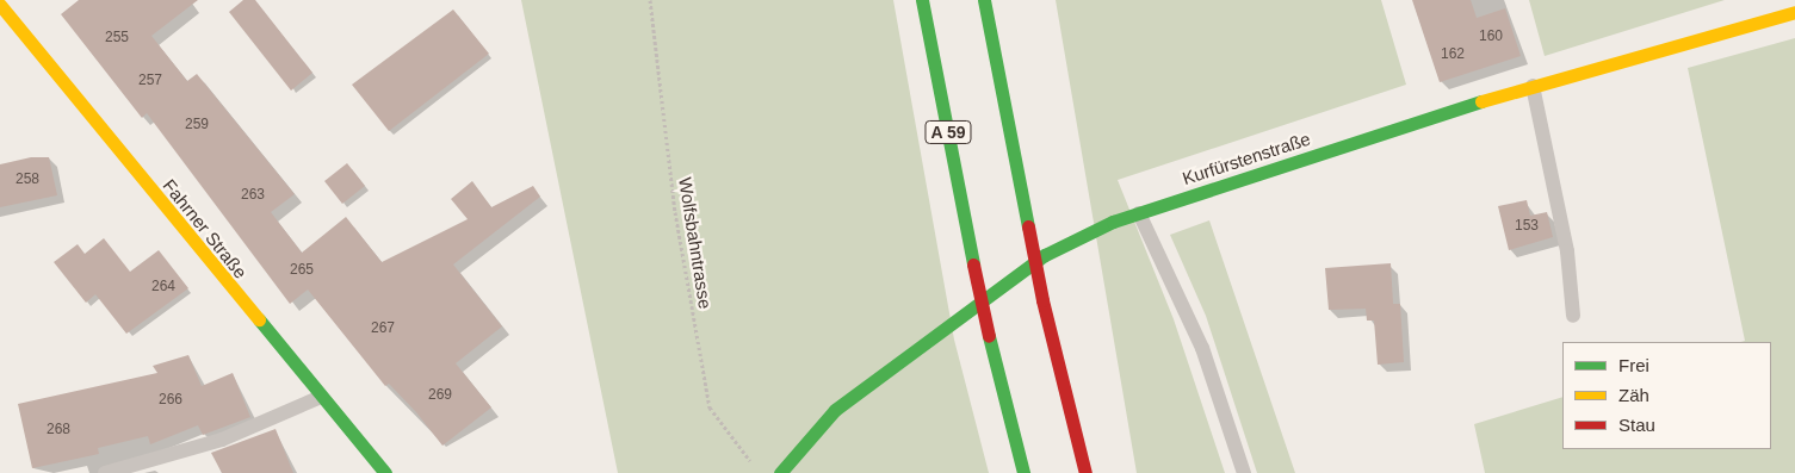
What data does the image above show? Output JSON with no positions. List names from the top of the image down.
{
  "streets": {
    "main road": ["A 59", "Kurfürstenstraße", "Fahrner Straße"],
    "path": ["Wolfsbahntrasse"]
  },
  "house_numbers": [
    "160",
    "255",
    "162",
    "257",
    "259",
    "258",
    "263",
    "153",
    "265",
    "264",
    "267",
    "269",
    "266",
    "268"
  ],
  "legend": ["Frei", "Zäh", "Stau"]
}
